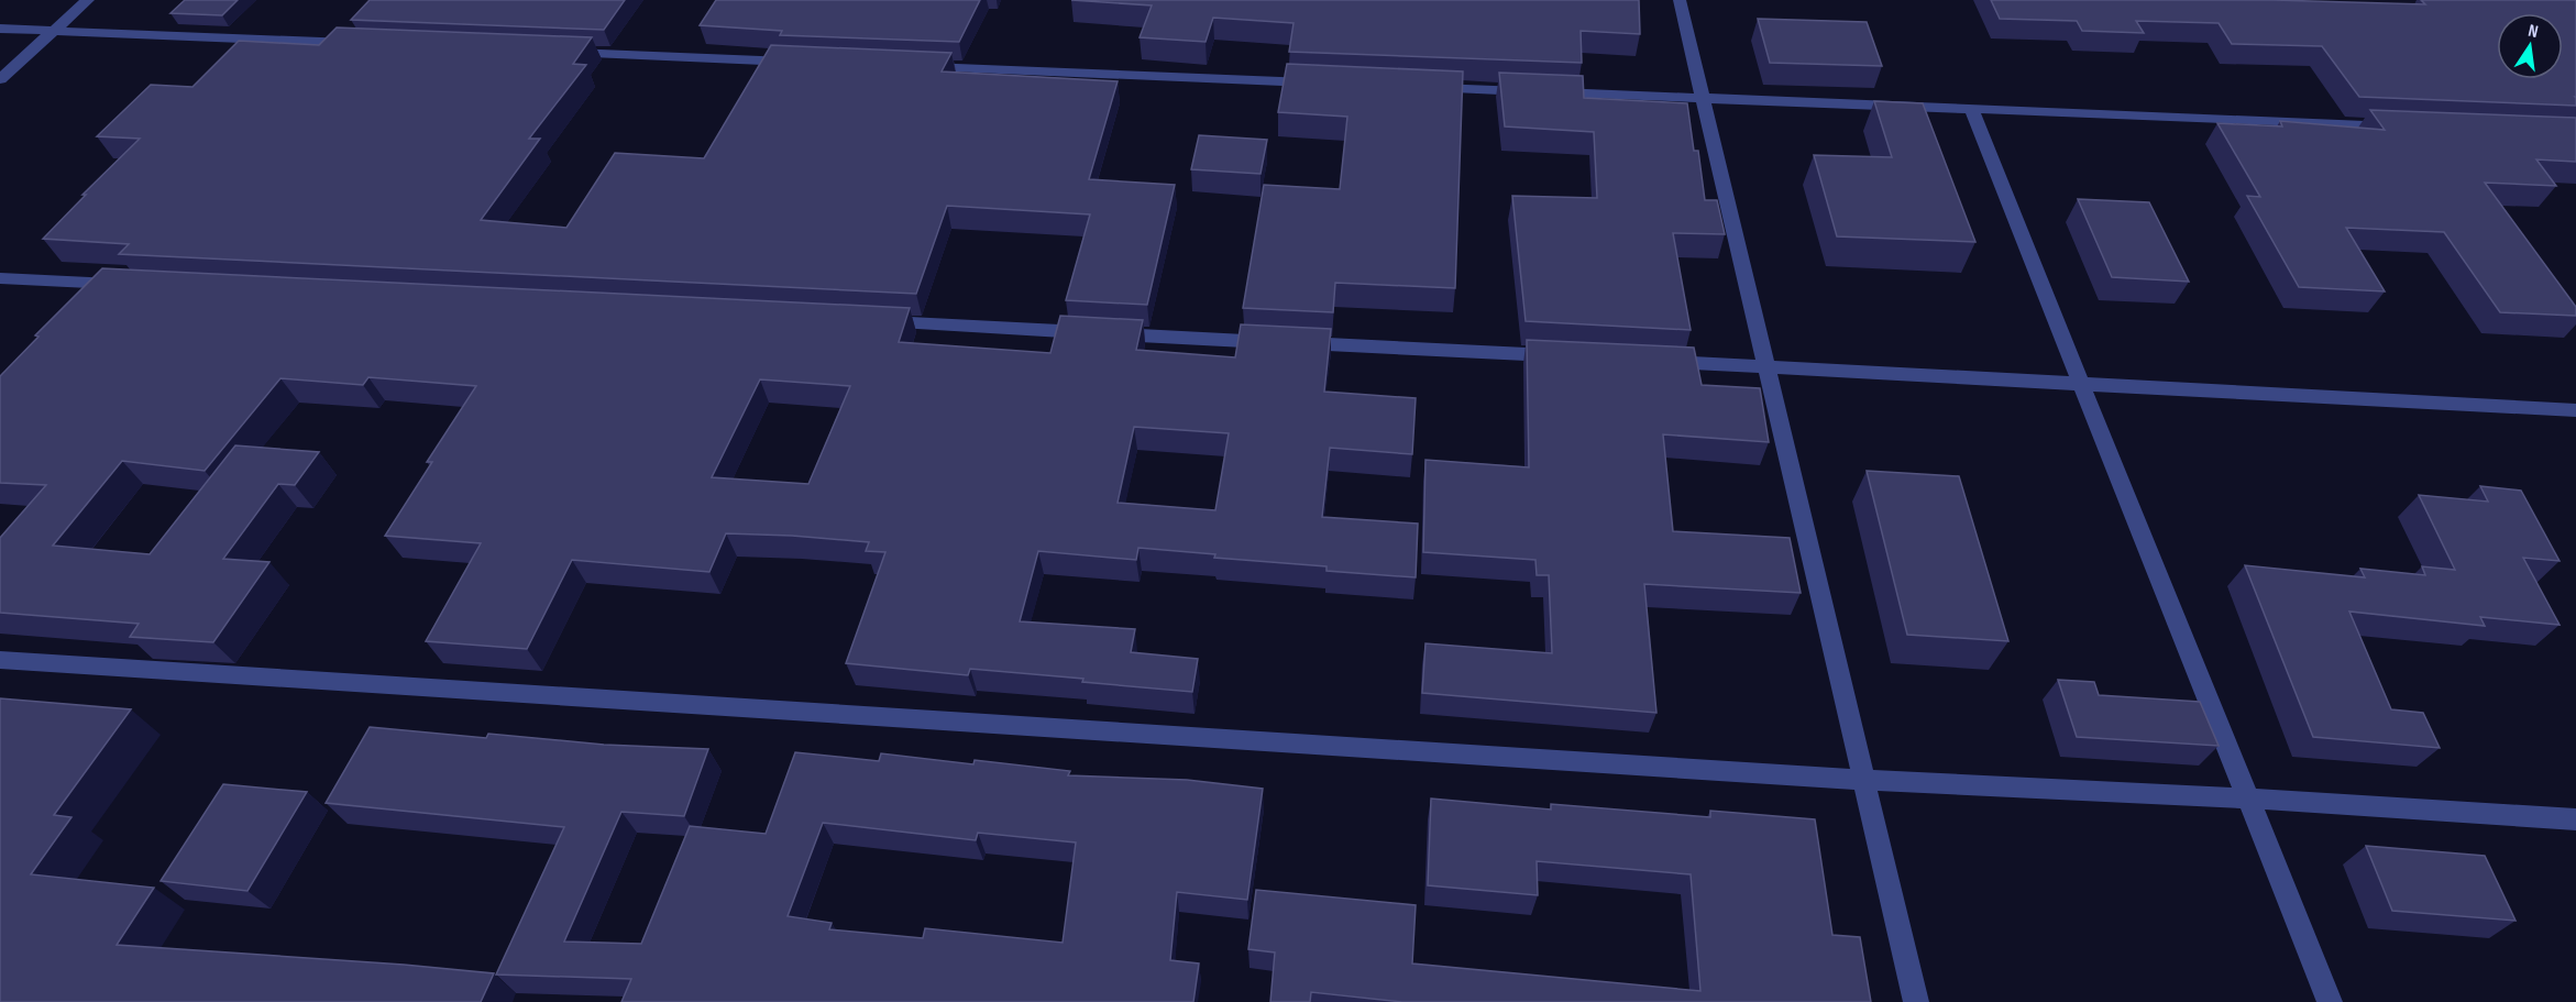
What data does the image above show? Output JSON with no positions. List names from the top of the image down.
{
  "north": "top"
}
